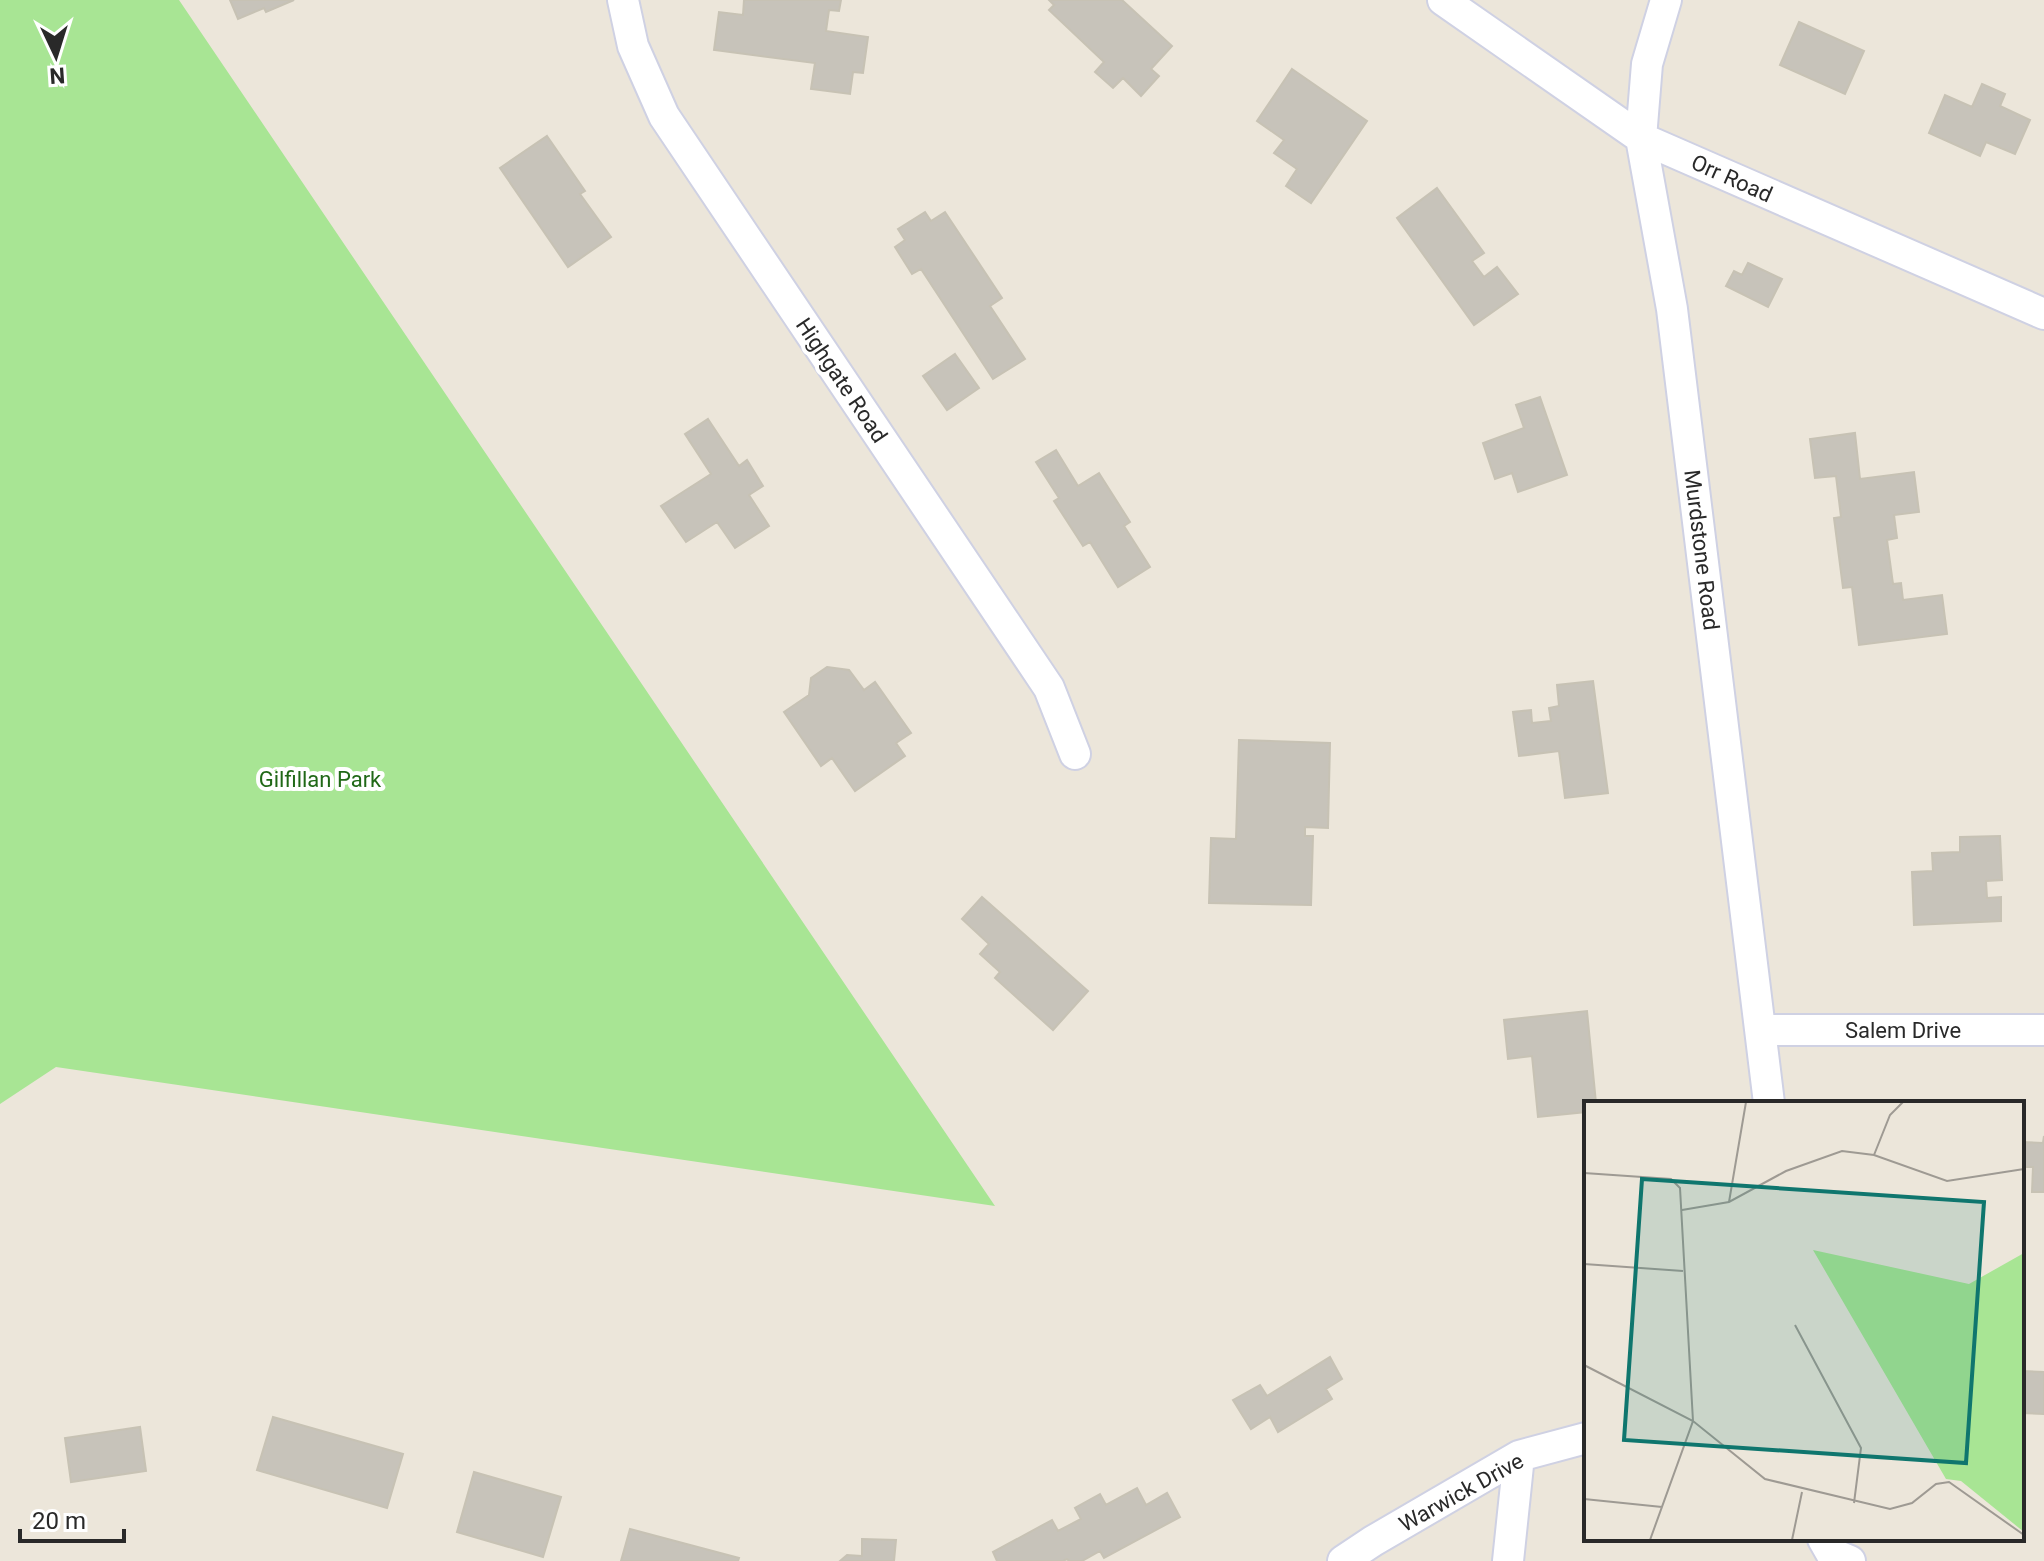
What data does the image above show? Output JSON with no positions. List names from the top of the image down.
{
  "streets": {
    "street": [
      "Orr Road",
      "Highgate Road",
      "Murdstone Road",
      "Salem Drive",
      "Warwick Drive"
    ]
  },
  "crossings": [
    ["Orr Road", "Murdstone Road"],
    ["Murdstone Road", "Salem Drive"]
  ],
  "parks": ["Gilfillan Park"],
  "scale_bar": "20 m",
  "north": "bottom"
}
